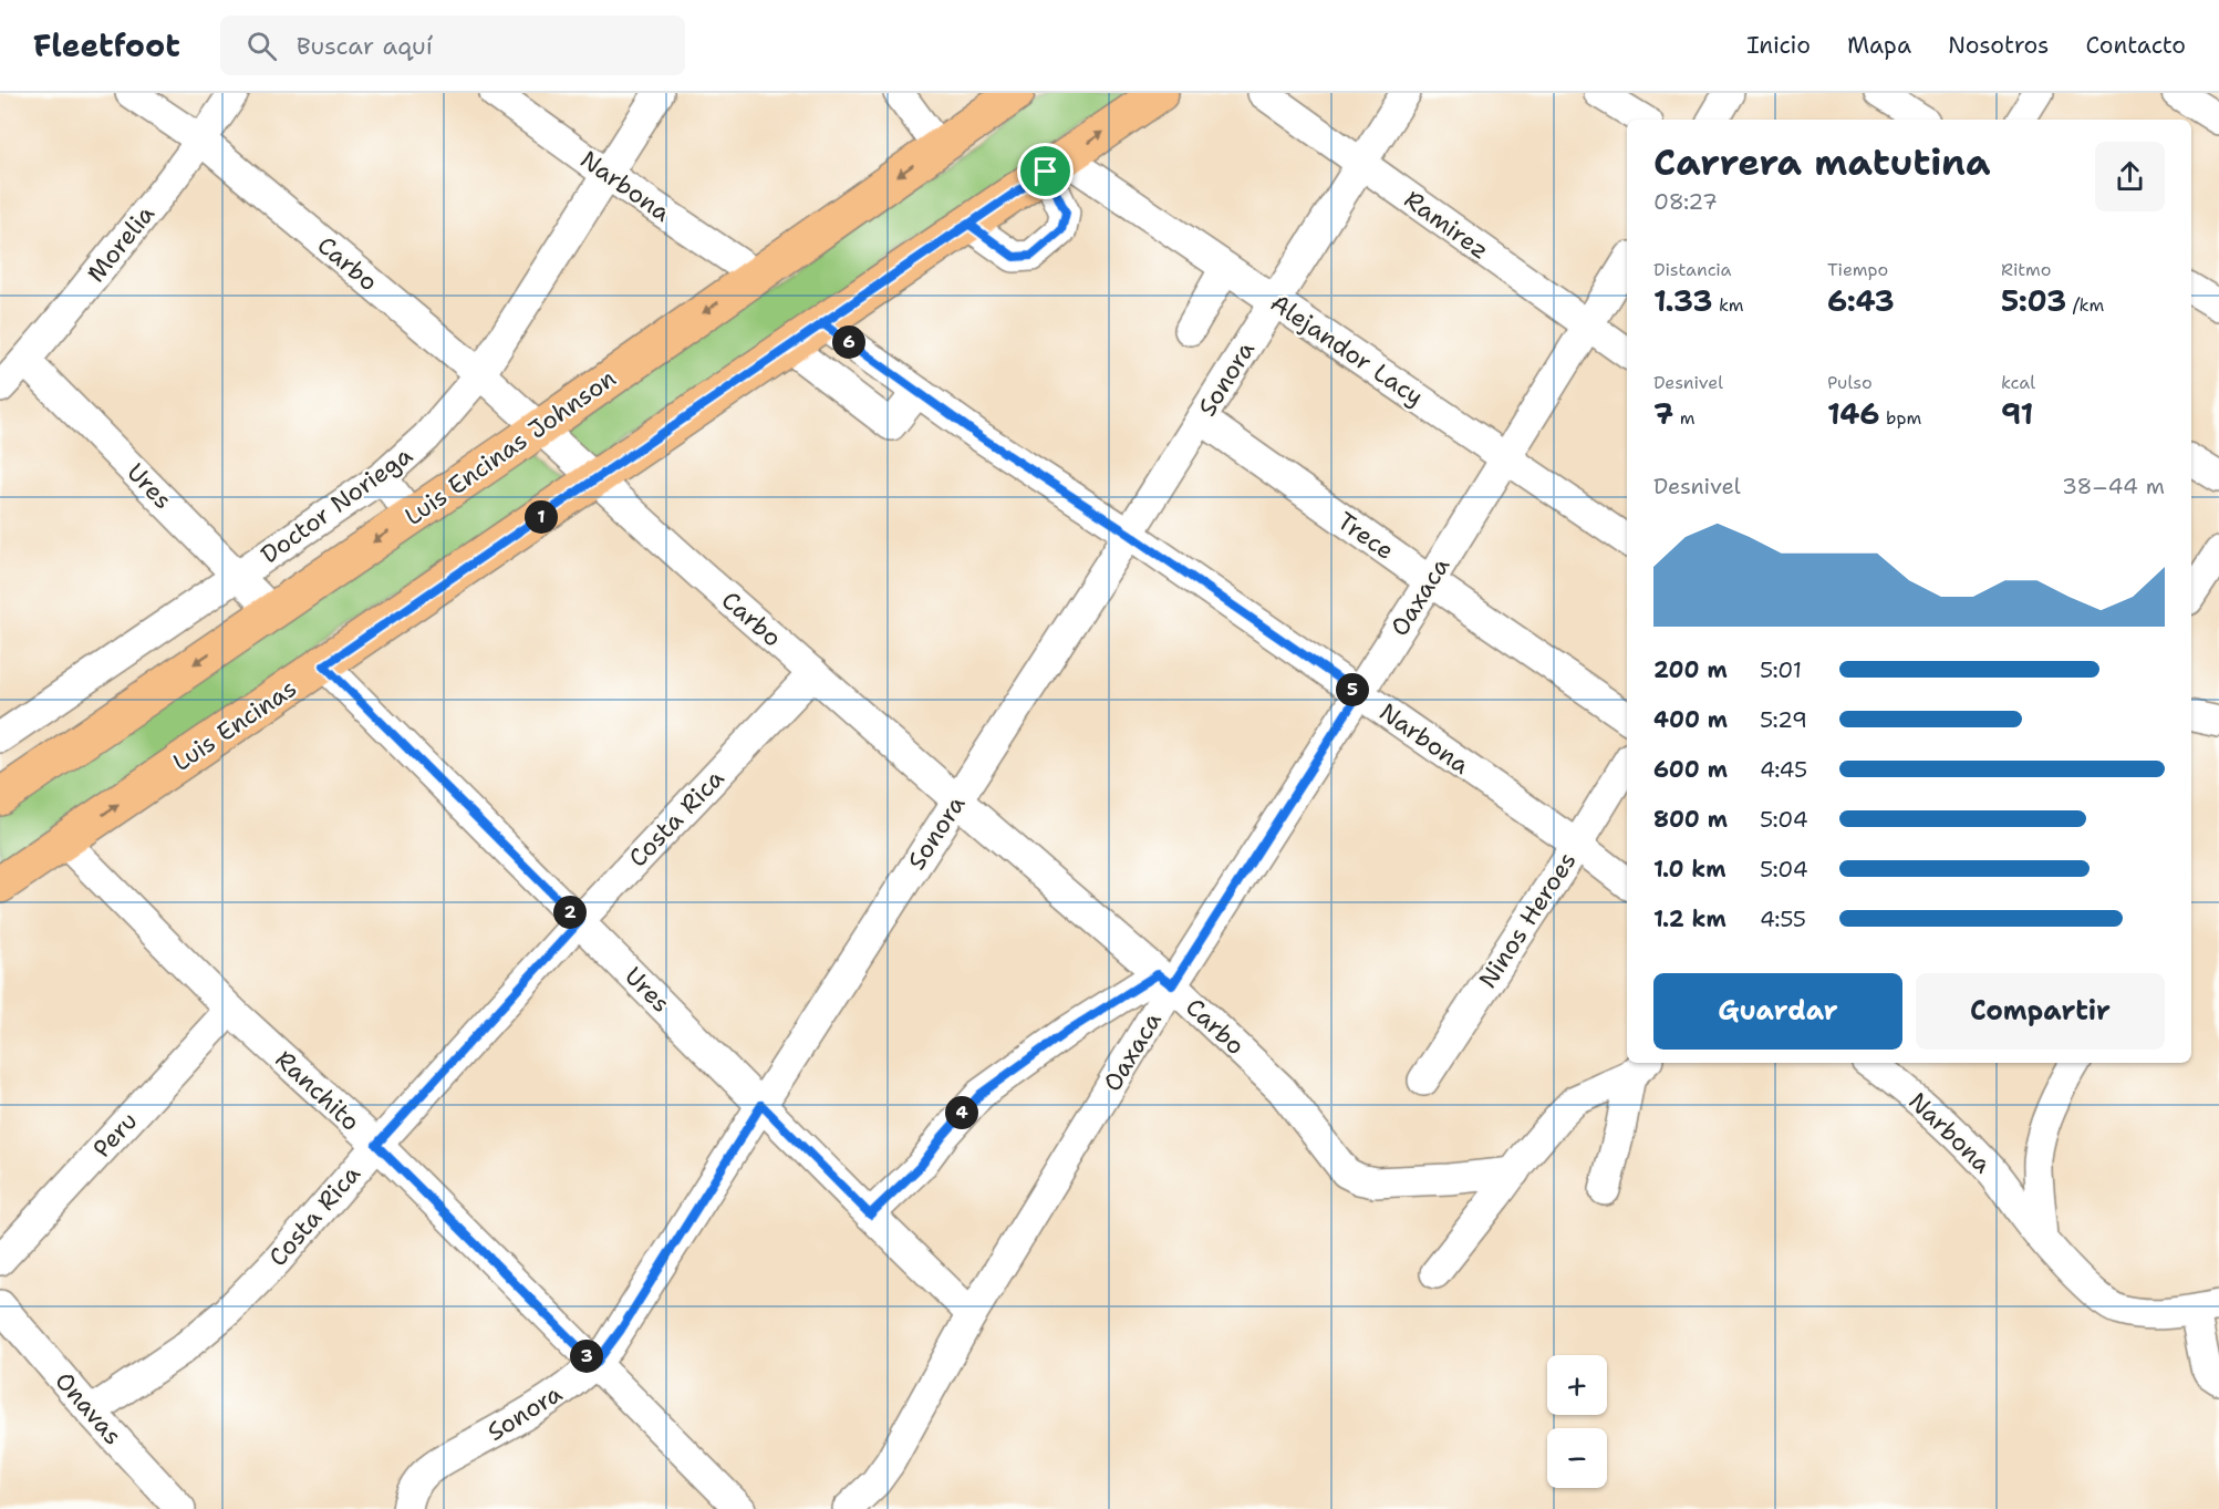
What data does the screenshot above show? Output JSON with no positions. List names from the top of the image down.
{
  "streets": {
    "main road": ["Luis Encinas Johnson", "Luis Encinas"],
    "street": [
      "Narbona",
      "Ramirez",
      "Morelia",
      "Carbo",
      "Alejandor Lacy",
      "Sonora",
      "Ures",
      "Doctor Noriega",
      "Trece",
      "Oaxaca",
      "Costa Rica",
      "Ninos Heroes",
      "Ranchito",
      "Peru",
      "Onavas"
    ]
  },
  "crossings": [
    ["Narbona", "Sonora"],
    ["Narbona", "Luis Encinas Johnson"],
    ["Narbona", "Doctor Noriega"],
    ["Narbona", "Oaxaca"],
    ["Narbona", "Luis Encinas"],
    ["Narbona", "Ninos Heroes"],
    ["Ramirez", "Sonora"],
    ["Ramirez", "Oaxaca"],
    ["Morelia", "Carbo"],
    ["Morelia", "Ures"],
    ["Carbo", "Sonora"],
    ["Carbo", "Luis Encinas Johnson"],
    ["Carbo", "Doctor Noriega"],
    ["Carbo", "Oaxaca"],
    ["Carbo", "Luis Encinas"],
    ["Carbo", "Costa Rica"],
    ["Alejandor Lacy", "Sonora"],
    ["Alejandor Lacy", "Oaxaca"],
    ["Alejandor Lacy", "Luis Encinas"],
    ["Sonora", "Ures"],
    ["Sonora", "Trece"],
    ["Sonora", "Ranchito"],
    ["Luis Encinas Johnson", "Ures"],
    ["Ures", "Doctor Noriega"],
    ["Ures", "Oaxaca"],
    ["Ures", "Luis Encinas"],
    ["Ures", "Costa Rica"],
    ["Trece", "Oaxaca"],
    ["Luis Encinas", "Ranchito"],
    ["Costa Rica", "Ranchito"],
    ["Costa Rica", "Onavas"],
    ["Ranchito", "Peru"]
  ],
  "one_way": ["Luis Encinas Johnson"],
  "page": {
    "header": "Fleetfoot",
    "search": "Buscar aquí",
    "nav": [
      "Inicio",
      "Mapa",
      "Nosotros",
      "Contacto"
    ],
    "heading": ["Carrera matutina", "08:27"],
    "stats": [
      ["Distancia", "1.33 km"],
      ["Tiempo", "6:43"],
      ["Ritmo", "5:03 /km"],
      ["Desnivel", "7 m"],
      ["Pulso", "146 bpm"],
      ["kcal", "91"]
    ],
    "pins": [
      "6",
      "1",
      "5",
      "2",
      "4",
      "3"
    ],
    "chart": ["Desnivel", "38–44 m"],
    "list": [
      {
        "name": "200 m",
        "note": "5:01"
      },
      {
        "name": "400 m",
        "note": "5:29"
      },
      {
        "name": "600 m",
        "note": "4:45"
      },
      {
        "name": "800 m",
        "note": "5:04"
      },
      {
        "name": "1.0 km",
        "note": "5:04"
      },
      {
        "name": "1.2 km",
        "note": "4:55"
      }
    ],
    "buttons": ["Guardar", "Compartir"],
    "map_buttons": ["+", "−"]
  }
}
